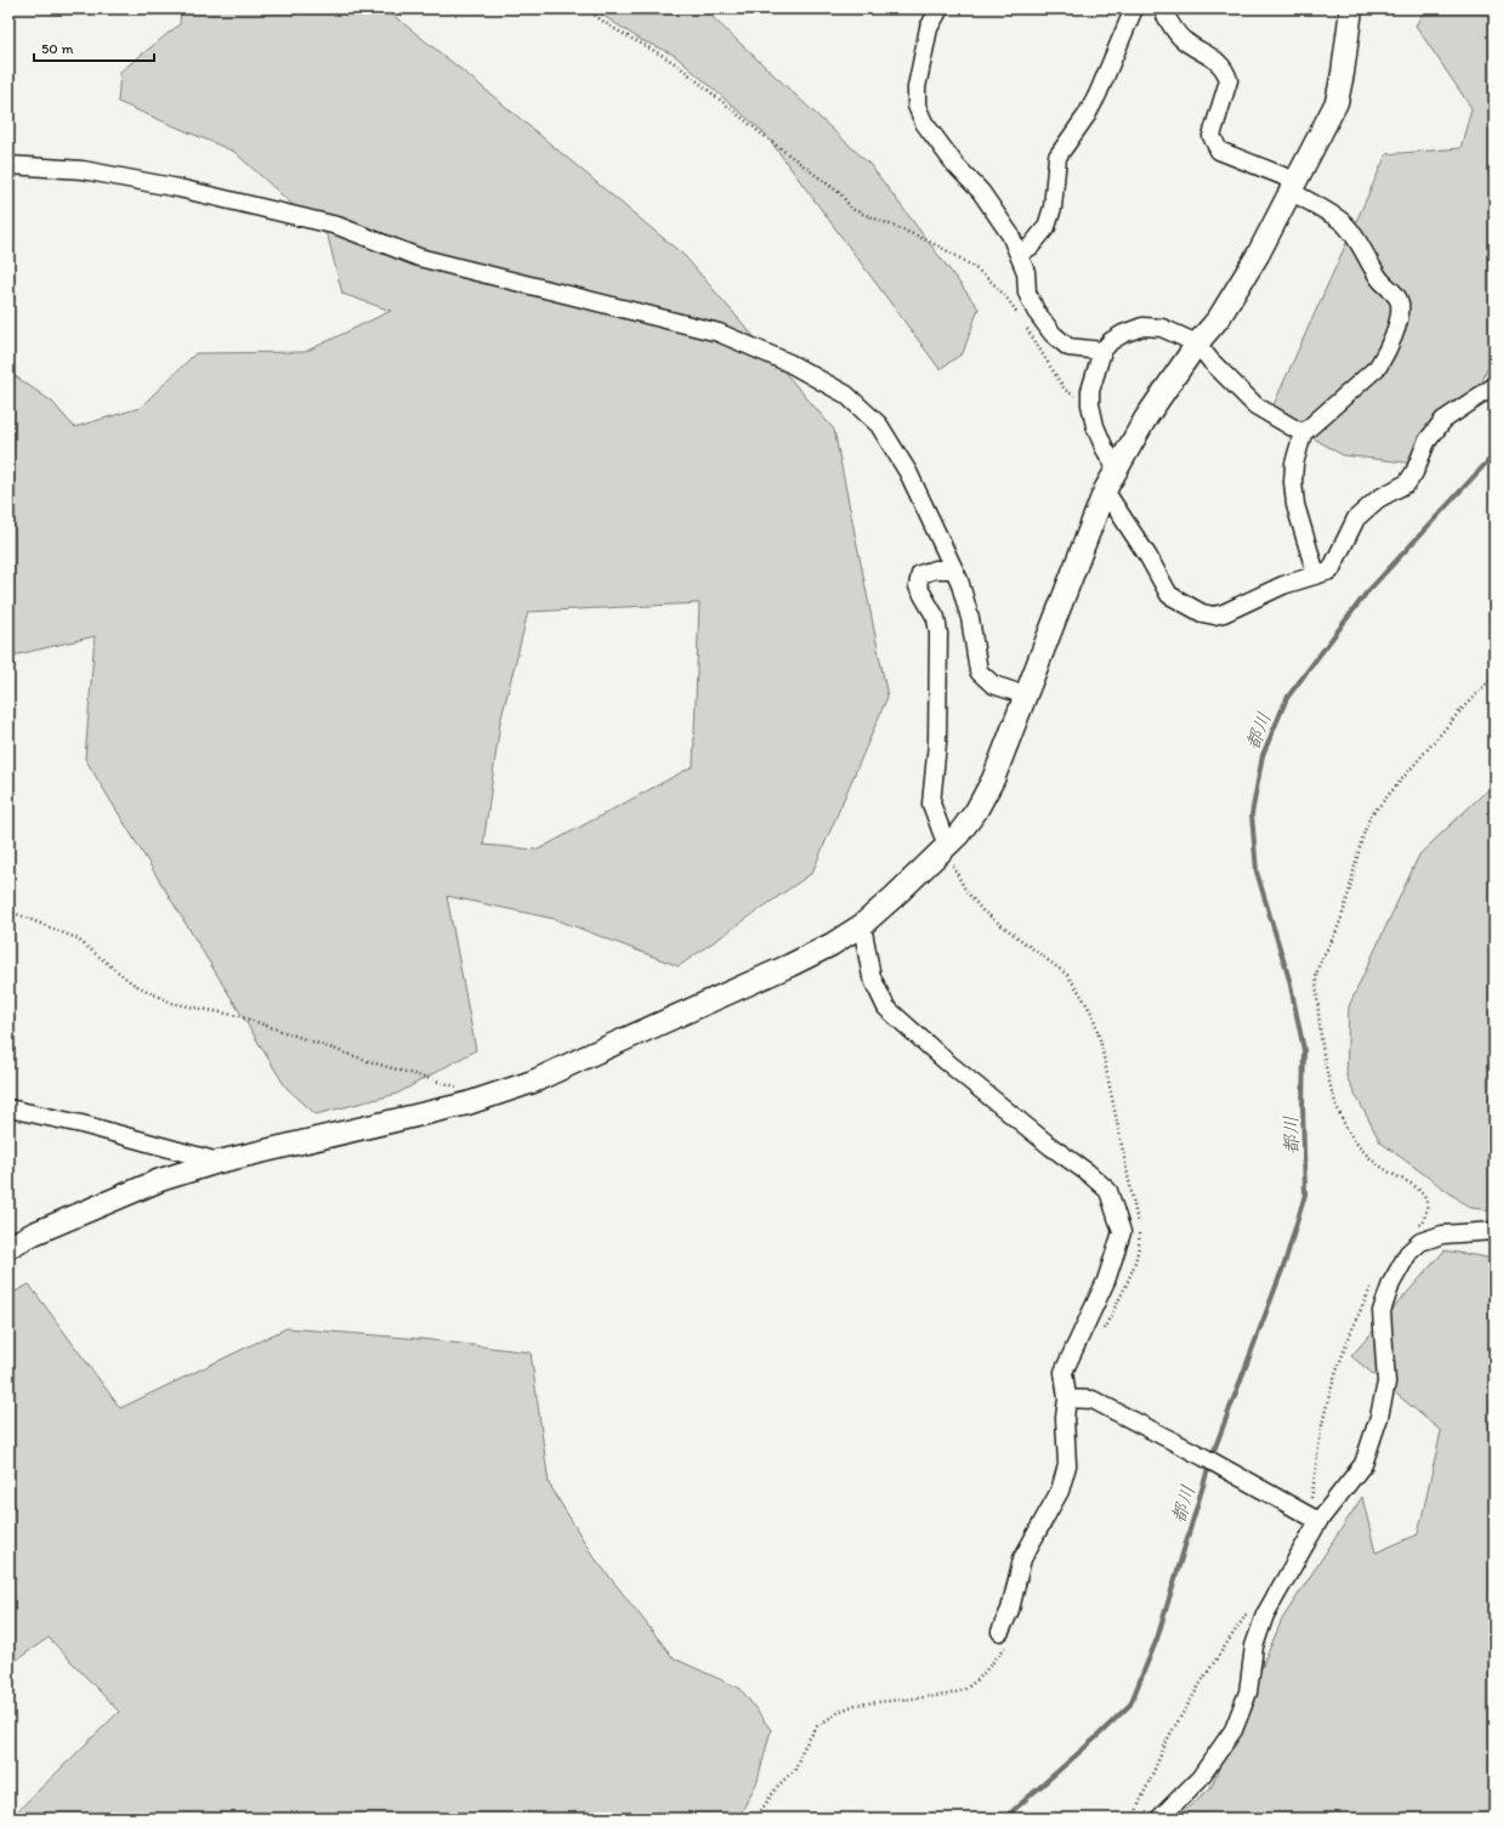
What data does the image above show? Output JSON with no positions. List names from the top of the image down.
{
  "water": ["都川"],
  "scale_bar": "50 m"
}
